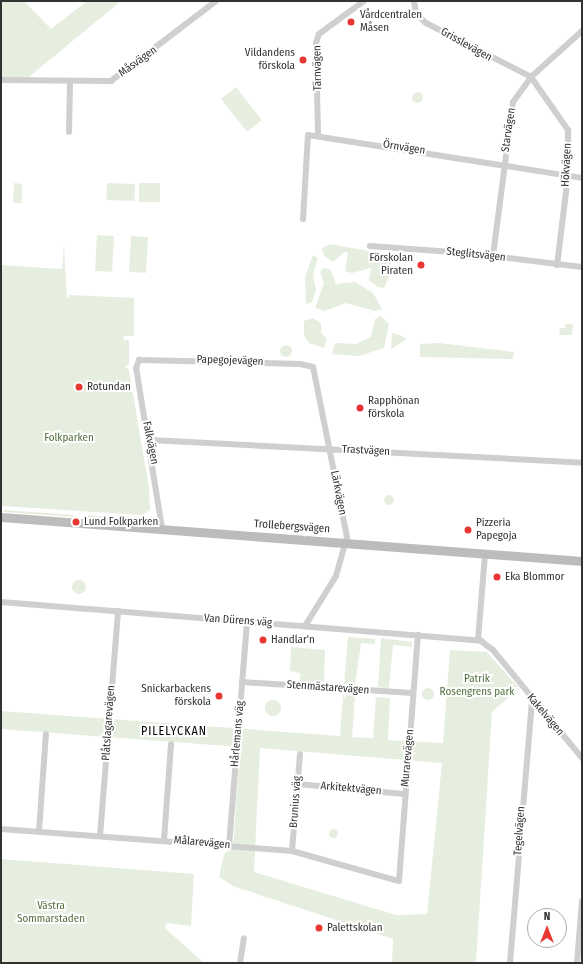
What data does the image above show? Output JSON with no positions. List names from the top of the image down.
{
  "streets": {
    "street": [
      "Grisslevägen",
      "Måsvägen",
      "Tärnvägen",
      "Starvägen",
      "Örnvägen",
      "Hökvägen",
      "Steglitsvägen",
      "Papegojevägen",
      "Falkvägen",
      "Trastvägen",
      "Lärkvägen",
      "Trollebergsvägen",
      "Van Dürens väg",
      "Stenmästarevägen",
      "Kakelvägen",
      "Plåtslagarevägen",
      "Hårlemans väg",
      "Murarevägen",
      "Arkitektvägen",
      "Brunius väg",
      "Tegelvägen",
      "Målarevägen"
    ]
  },
  "crossings": [
    ["Grisslevägen", "Starvägen"],
    ["Grisslevägen", "Hökvägen"],
    ["Tärnvägen", "Örnvägen"],
    ["Starvägen", "Örnvägen"],
    ["Starvägen", "Hökvägen"],
    ["Starvägen", "Steglitsvägen"],
    ["Örnvägen", "Hökvägen"],
    ["Hökvägen", "Steglitsvägen"],
    ["Papegojevägen", "Falkvägen"],
    ["Papegojevägen", "Lärkvägen"],
    ["Falkvägen", "Trastvägen"],
    ["Falkvägen", "Trollebergsvägen"],
    ["Trastvägen", "Lärkvägen"],
    ["Lärkvägen", "Trollebergsvägen"],
    ["Van Dürens väg", "Kakelvägen"],
    ["Van Dürens väg", "Plåtslagarevägen"],
    ["Van Dürens väg", "Hårlemans väg"],
    ["Van Dürens väg", "Murarevägen"],
    ["Stenmästarevägen", "Hårlemans väg"],
    ["Stenmästarevägen", "Murarevägen"],
    ["Kakelvägen", "Tegelvägen"],
    ["Plåtslagarevägen", "Målarevägen"],
    ["Hårlemans väg", "Målarevägen"],
    ["Murarevägen", "Arkitektvägen"],
    ["Murarevägen", "Målarevägen"],
    ["Arkitektvägen", "Brunius väg"],
    ["Brunius väg", "Målarevägen"]
  ],
  "districts": ["PILELYCKAN"],
  "parks": ["Folkparken", "Patrik Rosengrens park", "Västra Sommarstaden"],
  "places": [
    "Vårdcentralen Måsen",
    "Vildandens förskola",
    "Förskolan Piraten",
    "Rotundan",
    "Rapphönan förskola",
    "Lund Folkparken",
    "Pizzeria Papegoja",
    "Eka Blommor",
    "Handlar'n",
    "Snickarbackens förskola",
    "Palettskolan"
  ],
  "north": "top"
}
